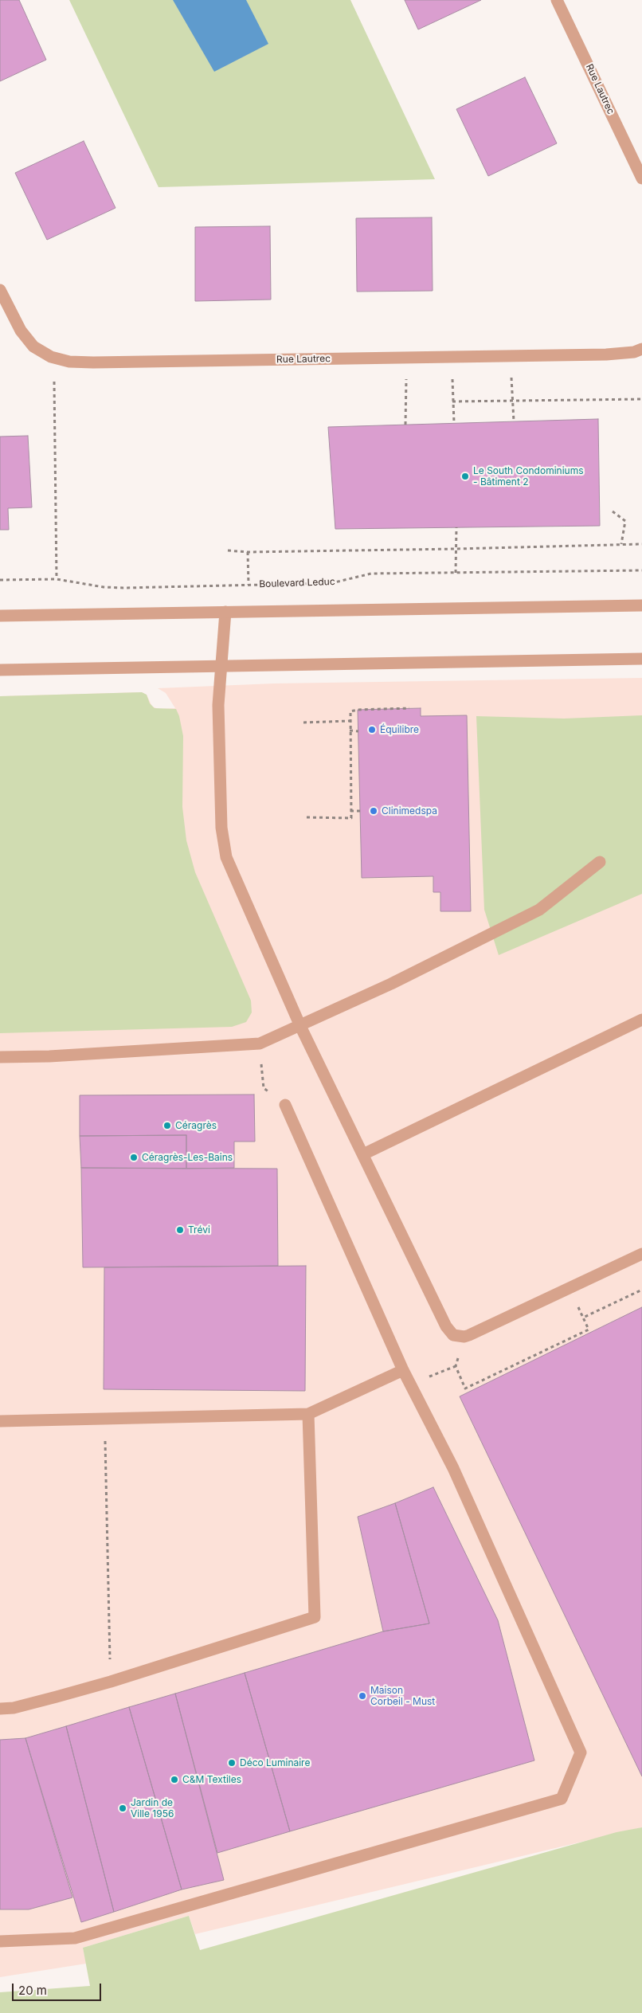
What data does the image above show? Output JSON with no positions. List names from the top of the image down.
{
  "streets": {
    "street": ["Rue Lautrec"],
    "path": ["Boulevard Leduc"]
  },
  "places": [
    "Le South Condominiums - Bâtiment 2",
    "Équilibre",
    "Clinimedspa",
    "Céragrès",
    "Céragrès-Les-Bains",
    "Trévi",
    "Maison Corbeil - Must",
    "Déco Luminaire",
    "C&M Textiles",
    "Jardin de Ville 1956"
  ],
  "scale_bar": "20 m"
}
